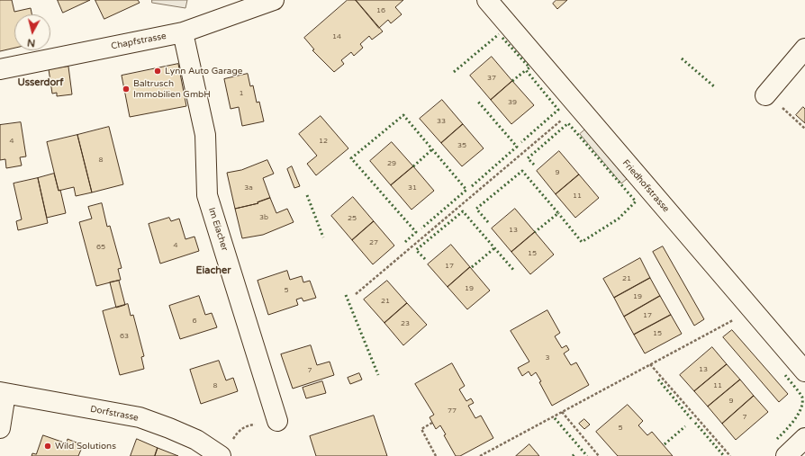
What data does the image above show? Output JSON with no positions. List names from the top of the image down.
{
  "streets": {
    "street": [
      "Chapfstrasse",
      "Friedhofstrasse",
      "Im Eiacher",
      "Dorfstrasse"
    ]
  },
  "crossings": [
    ["Chapfstrasse", "Im Eiacher"]
  ],
  "districts": ["Usserdorf", "Eiacher"],
  "places": ["Lynn Auto Garage", "Baltrusch Immobilien GmbH", "Wild Solutions"],
  "house_numbers": [
    "16",
    "14",
    "37",
    "1",
    "39",
    "33",
    "4",
    "12",
    "35",
    "8",
    "29",
    "9",
    "3a",
    "31",
    "11",
    "3b",
    "25",
    "13",
    "27",
    "4",
    "65",
    "15",
    "17",
    "21",
    "19",
    "5",
    "19",
    "21",
    "17",
    "6",
    "23",
    "15",
    "63",
    "3",
    "13",
    "7",
    "8",
    "11",
    "9",
    "77",
    "7",
    "5"
  ],
  "north": "bottom"
}
